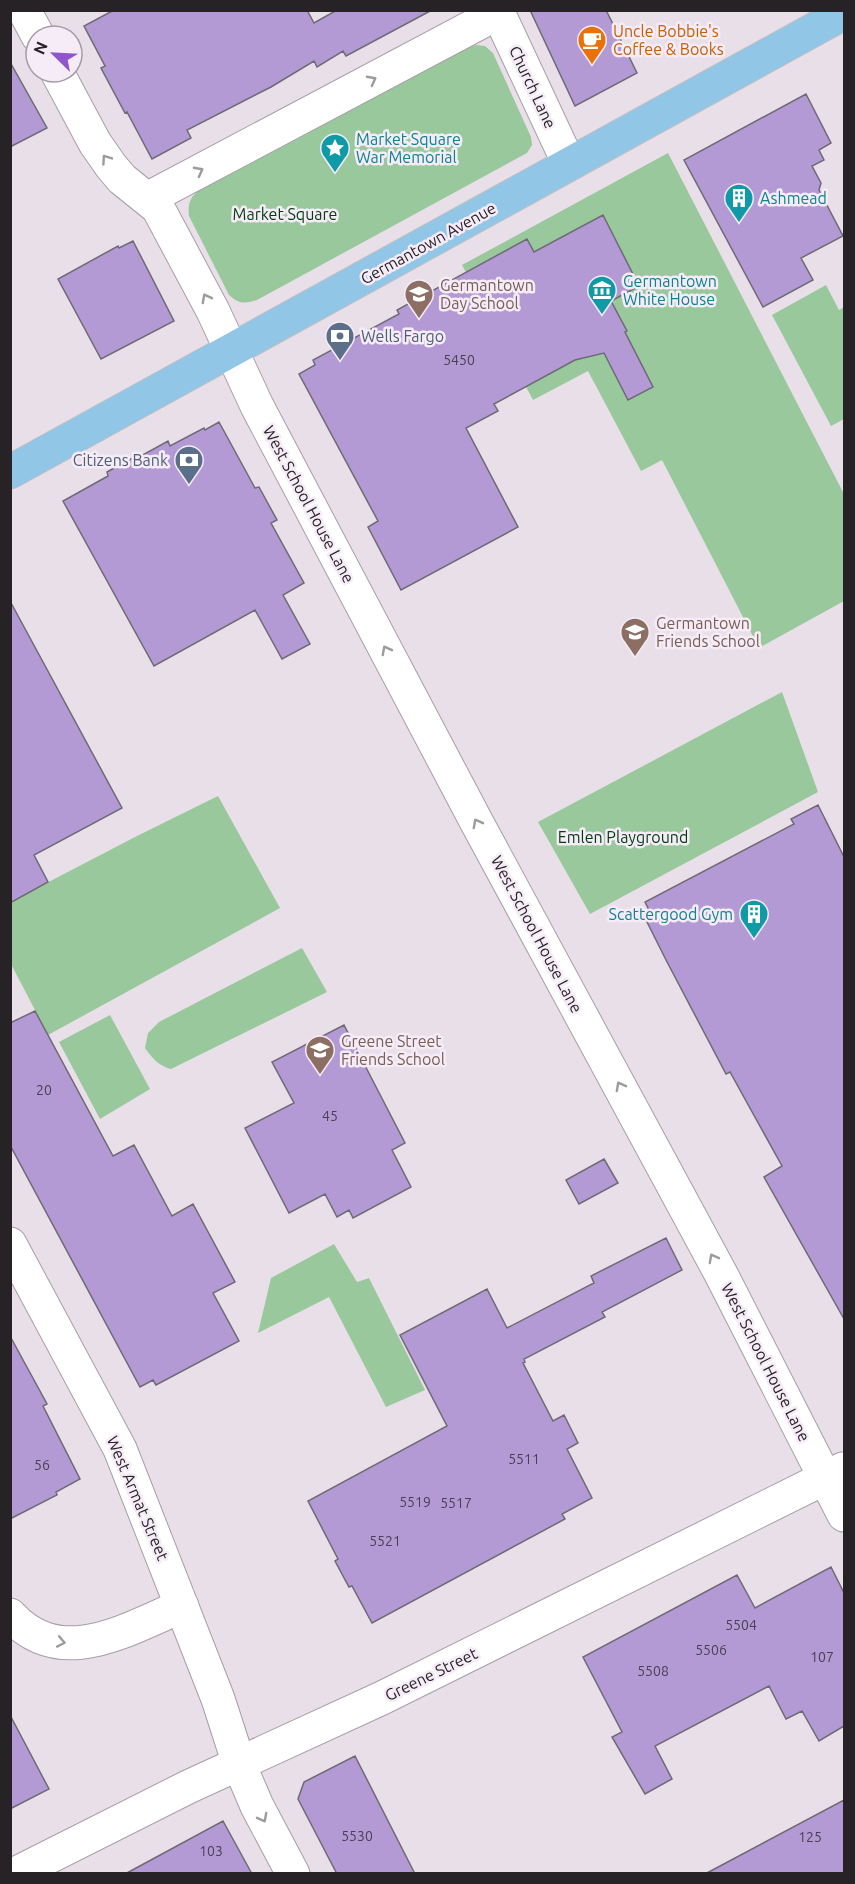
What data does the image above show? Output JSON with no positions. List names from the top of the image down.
{
  "streets": {
    "main road": ["Germantown Avenue"],
    "street": [
      "Church Lane",
      "West School House Lane",
      "West Armat Street",
      "Greene Street"
    ]
  },
  "crossings": [
    ["Church Lane", "Germantown Avenue"],
    ["Germantown Avenue", "West School House Lane"],
    ["West School House Lane", "Greene Street"],
    ["West Armat Street", "Greene Street"]
  ],
  "one_way": ["West School House Lane"],
  "parks": ["Market Square", "Emlen Playground"],
  "places": {
    "cafe": ["Uncle Bobbie's Coffee & Books"],
    "place": ["Market Square War Memorial"],
    "building": ["Ashmead", "Scattergood Gym"],
    "museum": ["Germantown White House"],
    "school or university": ["Germantown Day School", "Germantown Friends School", "Greene Street Friends School"],
    "bank": ["Wells Fargo", "Citizens Bank"]
  },
  "house_numbers": [
    "5450",
    "20",
    "45",
    "5511",
    "56",
    "5519",
    "5517",
    "5521",
    "5504",
    "5506",
    "107",
    "5508",
    "5530",
    "125",
    "103"
  ],
  "north": "top left"
}
